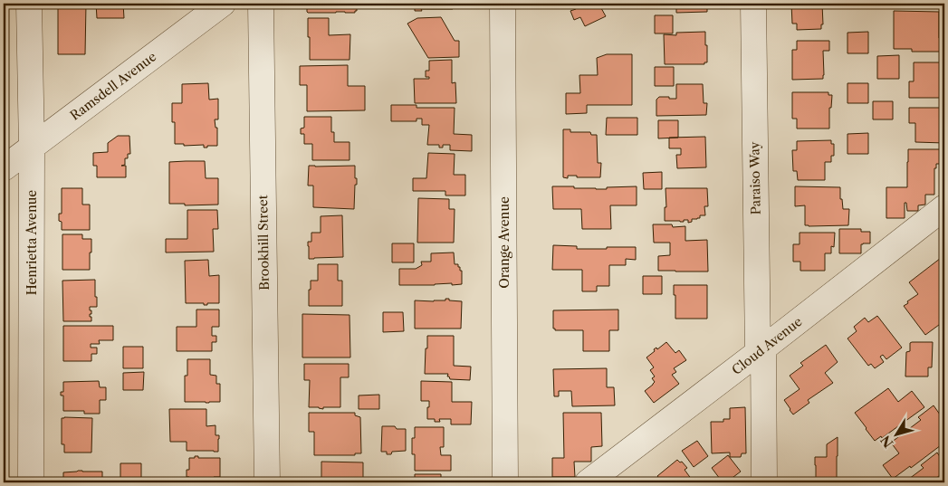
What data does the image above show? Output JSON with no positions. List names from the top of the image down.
{
  "streets": {
    "street": [
      "Ramsdell Avenue",
      "Paraiso Way",
      "Henrietta Avenue",
      "Brookhill Street",
      "Orange Avenue",
      "Cloud Avenue"
    ]
  },
  "crossings": [
    ["Ramsdell Avenue", "Henrietta Avenue"],
    ["Paraiso Way", "Cloud Avenue"]
  ],
  "north": "bottom left"
}
